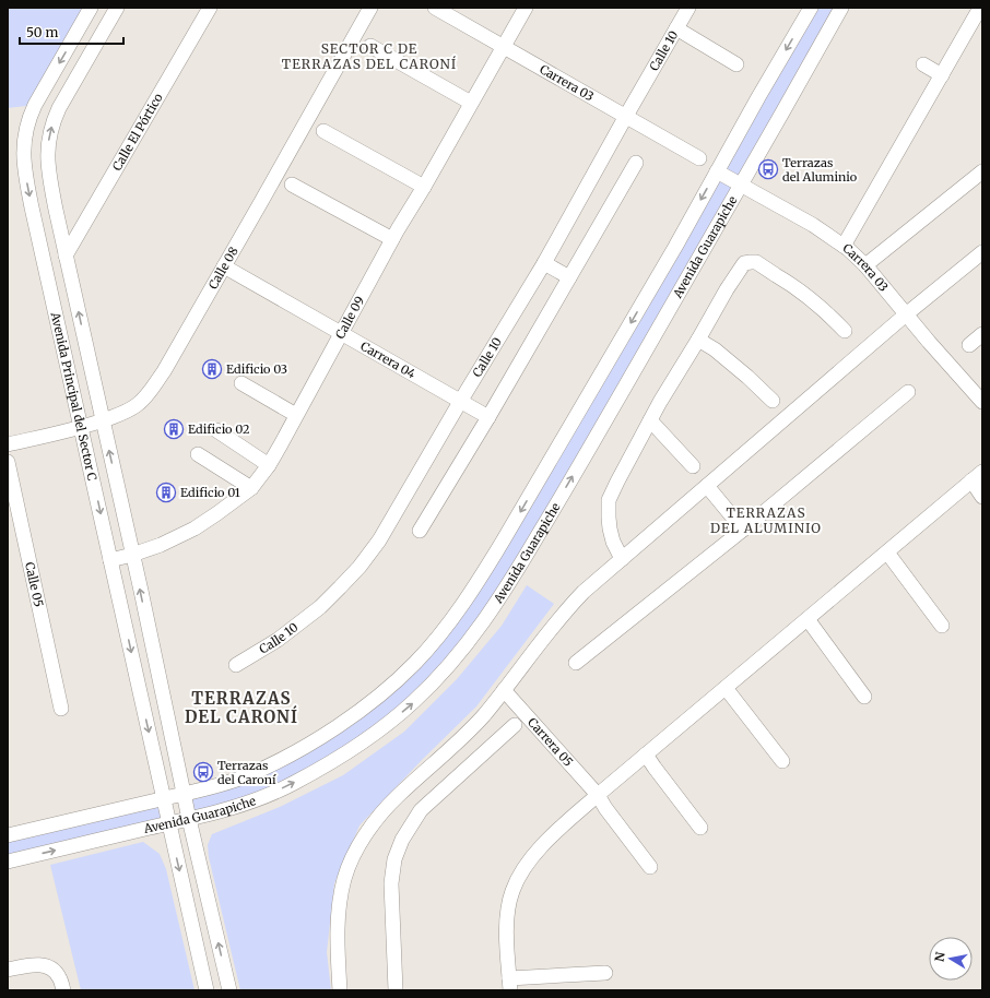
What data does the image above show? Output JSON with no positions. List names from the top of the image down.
{
  "streets": {
    "street": [
      "Calle 10",
      "Carrera 03",
      "Calle El Pórtico",
      "Avenida Guarapiche",
      "Calle 08",
      "Calle 09",
      "Carrera 04",
      "Avenida Principal del Sector C",
      "Calle 05",
      "Carrera 05"
    ]
  },
  "crossings": [
    ["Calle 10", "Carrera 03"],
    ["Calle 10", "Carrera 04"],
    ["Carrera 03", "Avenida Guarapiche"],
    ["Carrera 03", "Calle 09"],
    ["Calle El Pórtico", "Avenida Principal del Sector C"],
    ["Avenida Guarapiche", "Avenida Principal del Sector C"],
    ["Calle 08", "Carrera 04"],
    ["Calle 08", "Avenida Principal del Sector C"],
    ["Calle 09", "Carrera 04"],
    ["Calle 09", "Avenida Principal del Sector C"]
  ],
  "districts": ["SECTOR C DE TERRAZAS DEL CARONÍ", "TERRAZAS DEL ALUMINIO", "TERRAZAS DEL CARONÍ"],
  "places": {
    "bus stop": ["Terrazas del Aluminio", "Terrazas del Caroní"],
    "building": ["Edificio 03", "Edificio 02", "Edificio 01"]
  },
  "scale_bar": "50 m",
  "north": "left"
}
